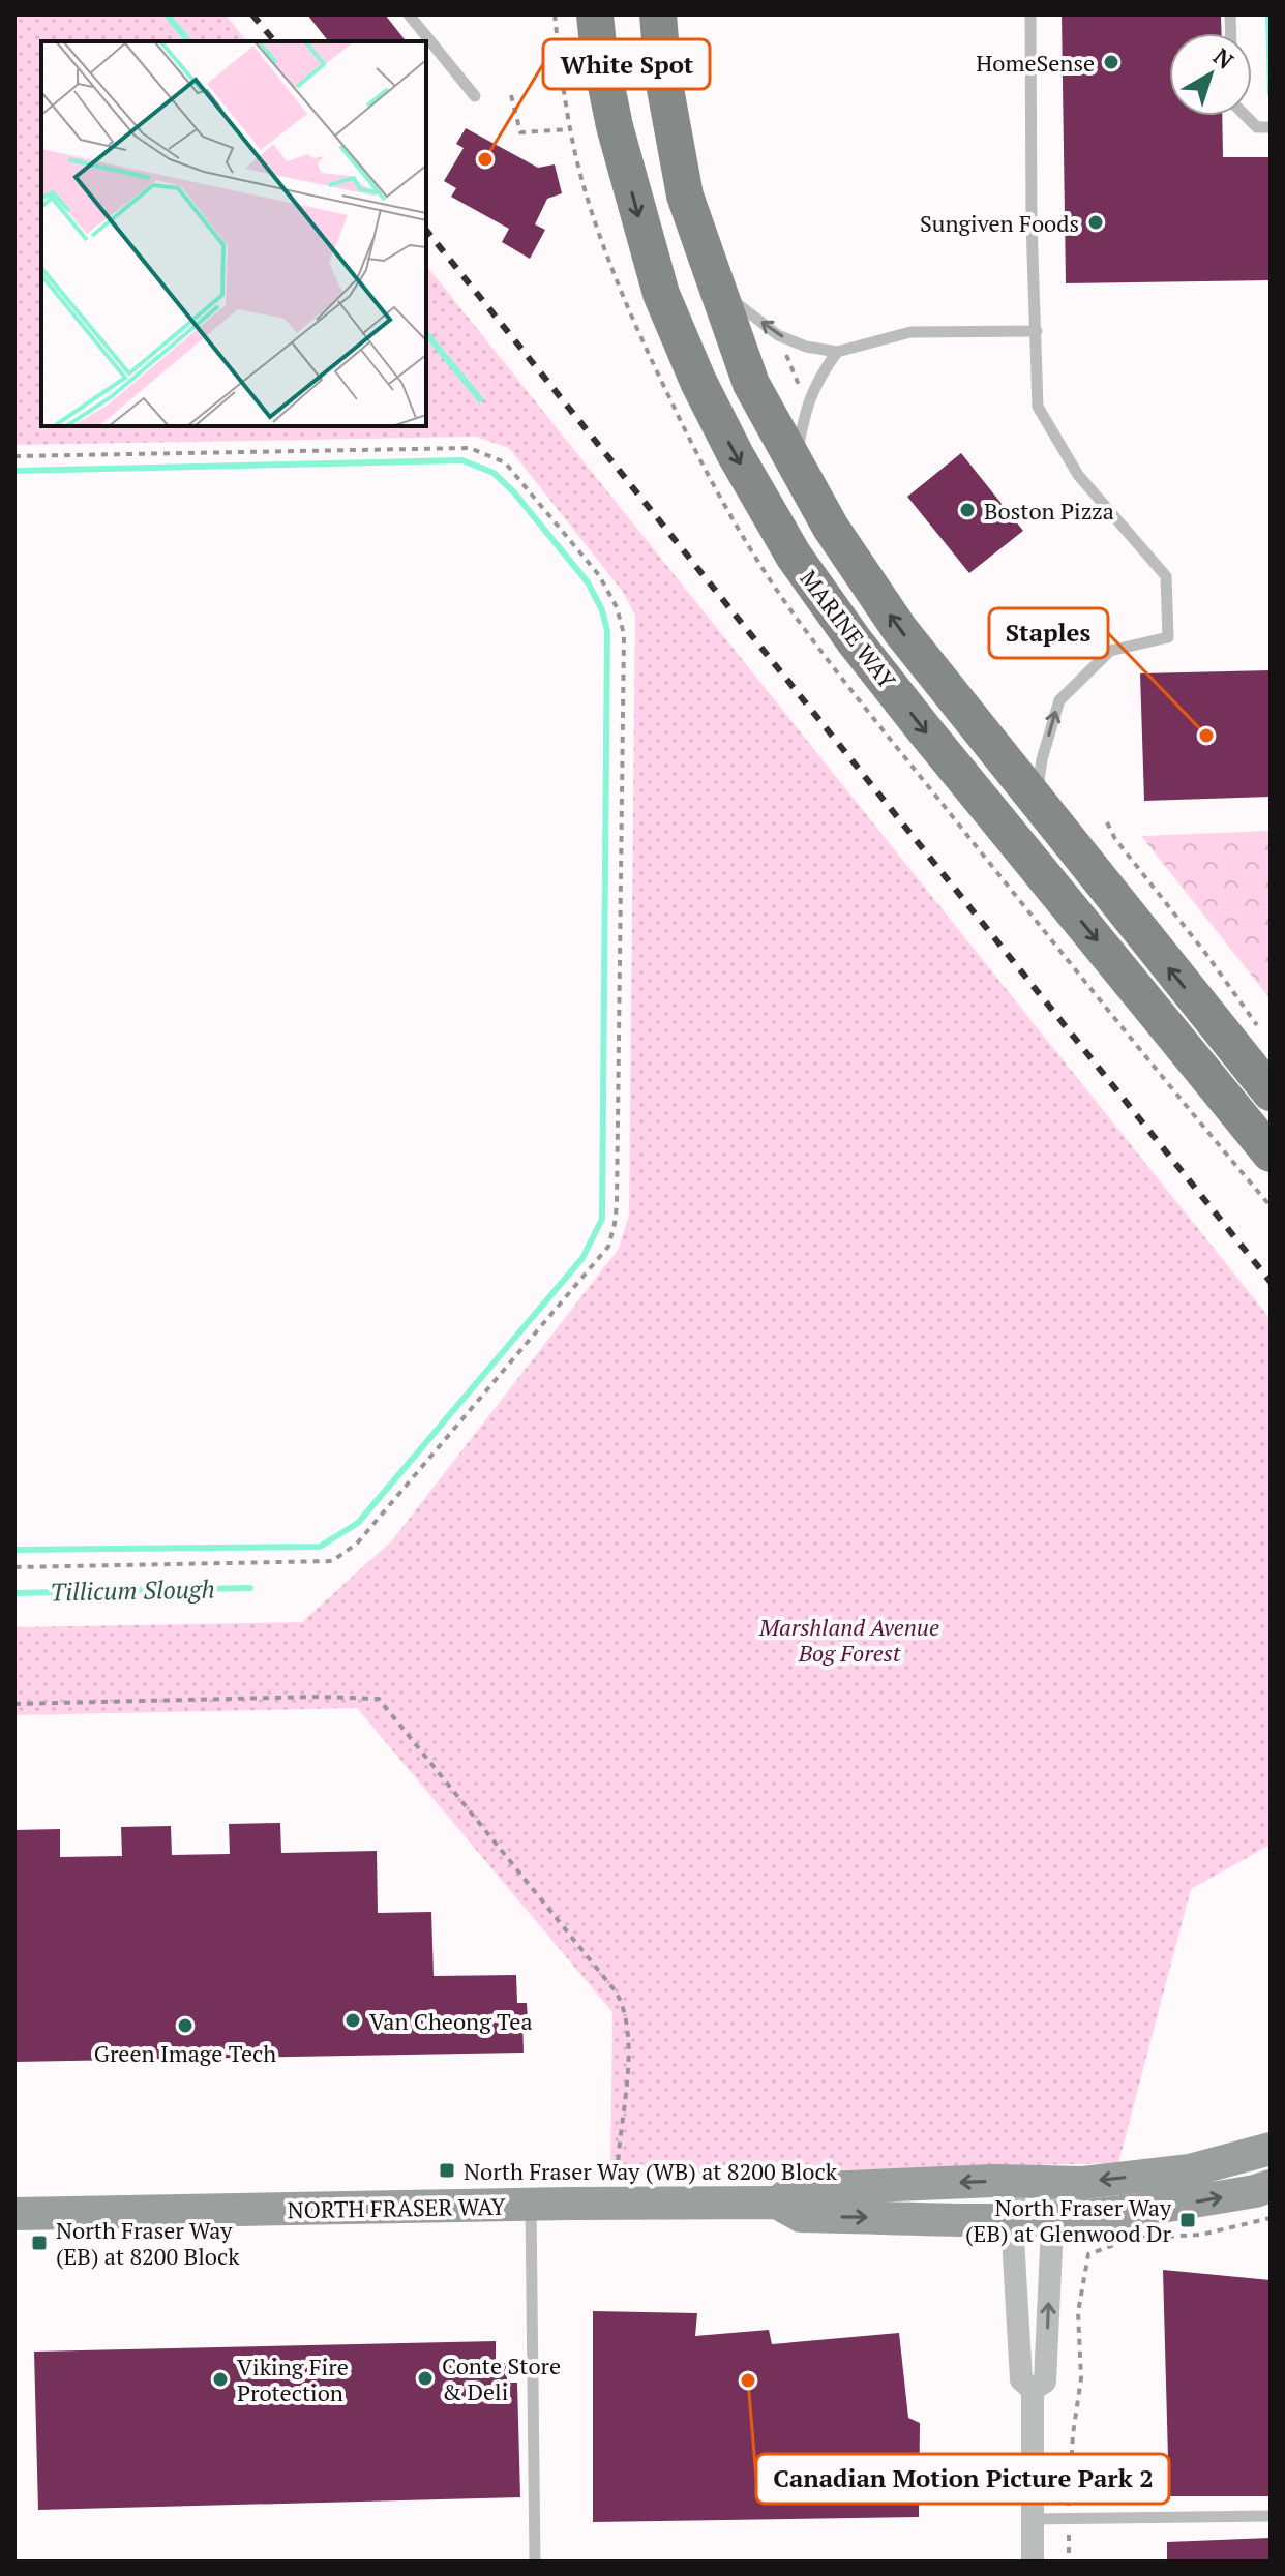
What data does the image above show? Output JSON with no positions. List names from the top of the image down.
{
  "streets": {
    "main road": ["MARINE WAY"],
    "street": ["NORTH FRASER WAY"]
  },
  "water": ["Tillicum Slough"],
  "parks": ["Marshland Avenue Bog Forest"],
  "places": {
    "other": [
      "HomeSense",
      "White Spot",
      "Sungiven Foods",
      "Boston Pizza",
      "Staples",
      "Van Cheong Tea",
      "Green Image Tech",
      "Conte Store & Deli",
      "Viking Fire Protection",
      "Canadian Motion Picture Park 2"
    ],
    "transit": ["North Fraser Way (WB) at 8200 Block", "North Fraser Way (EB) at Glenwood Dr", "North Fraser Way (EB) at 8200 Block"]
  },
  "north": "top right"
}
